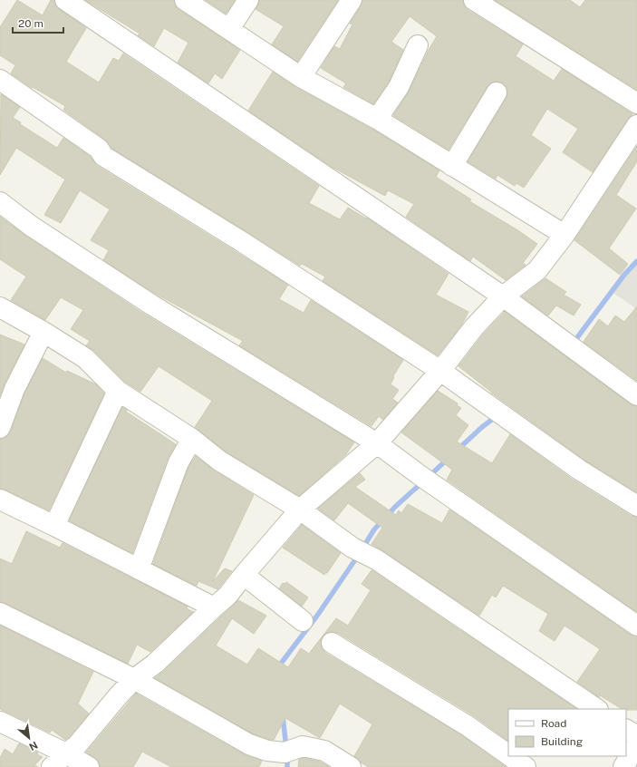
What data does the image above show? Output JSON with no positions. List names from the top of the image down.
{
  "legend": ["Road", "Building"],
  "scale_bar": "20 m",
  "north": "bottom right"
}
